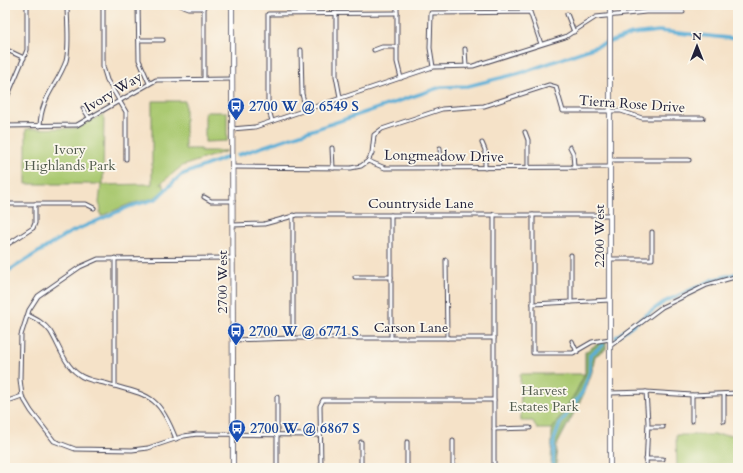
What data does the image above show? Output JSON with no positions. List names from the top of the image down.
{
  "streets": {
    "street": [
      "Ivory Way",
      "Tierra Rose Drive",
      "Longmeadow Drive",
      "Countryside Lane",
      "2200 West",
      "2700 West",
      "Carson Lane"
    ]
  },
  "crossings": [
    ["Ivory Way", "2700 West"],
    ["Tierra Rose Drive", "Longmeadow Drive"],
    ["Tierra Rose Drive", "2200 West"],
    ["Longmeadow Drive", "2200 West"],
    ["Longmeadow Drive", "2700 West"],
    ["Countryside Lane", "2200 West"],
    ["Countryside Lane", "2700 West"],
    ["2700 West", "Carson Lane"]
  ],
  "parks": ["Ivory Highlands Park", "Harvest Estates Park"],
  "places": {
    "bus stop": ["2700 W @ 6549 S", "2700 W @ 6771 S", "2700 W @ 6867 S"]
  },
  "north": "top"
}
